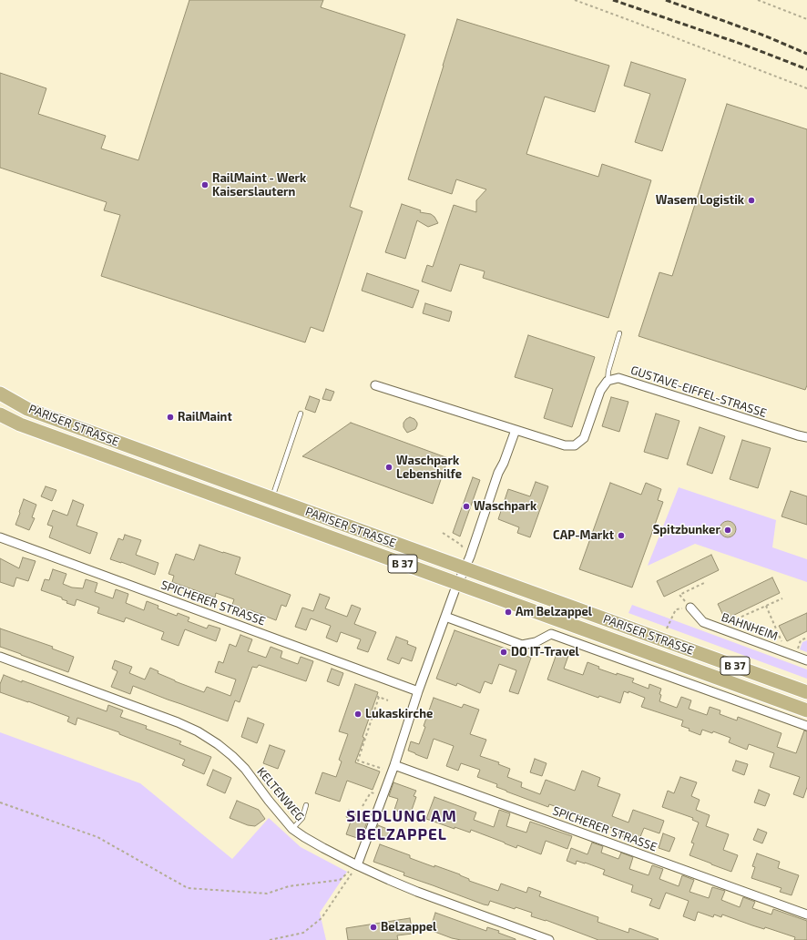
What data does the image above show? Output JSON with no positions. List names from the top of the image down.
{
  "streets": {
    "main road": ["PARISER STRASSE", "B 37"],
    "street": [
      "GUSTAVE-EIFFEL-STRASSE",
      "SPICHERER STRASSE",
      "BAHNHEIM",
      "KELTENWEG"
    ]
  },
  "districts": ["SIEDLUNG AM BELZAPPEL"],
  "places": [
    "RailMaint - Werk Kaiserslautern",
    "Wasem Logistik",
    "RailMaint",
    "Waschpark Lebenshilfe",
    "Waschpark",
    "Spitzbunker",
    "CAP-Markt",
    "Am Belzappel",
    "DO IT-Travel",
    "Lukaskirche",
    "Belzappel"
  ]
}
